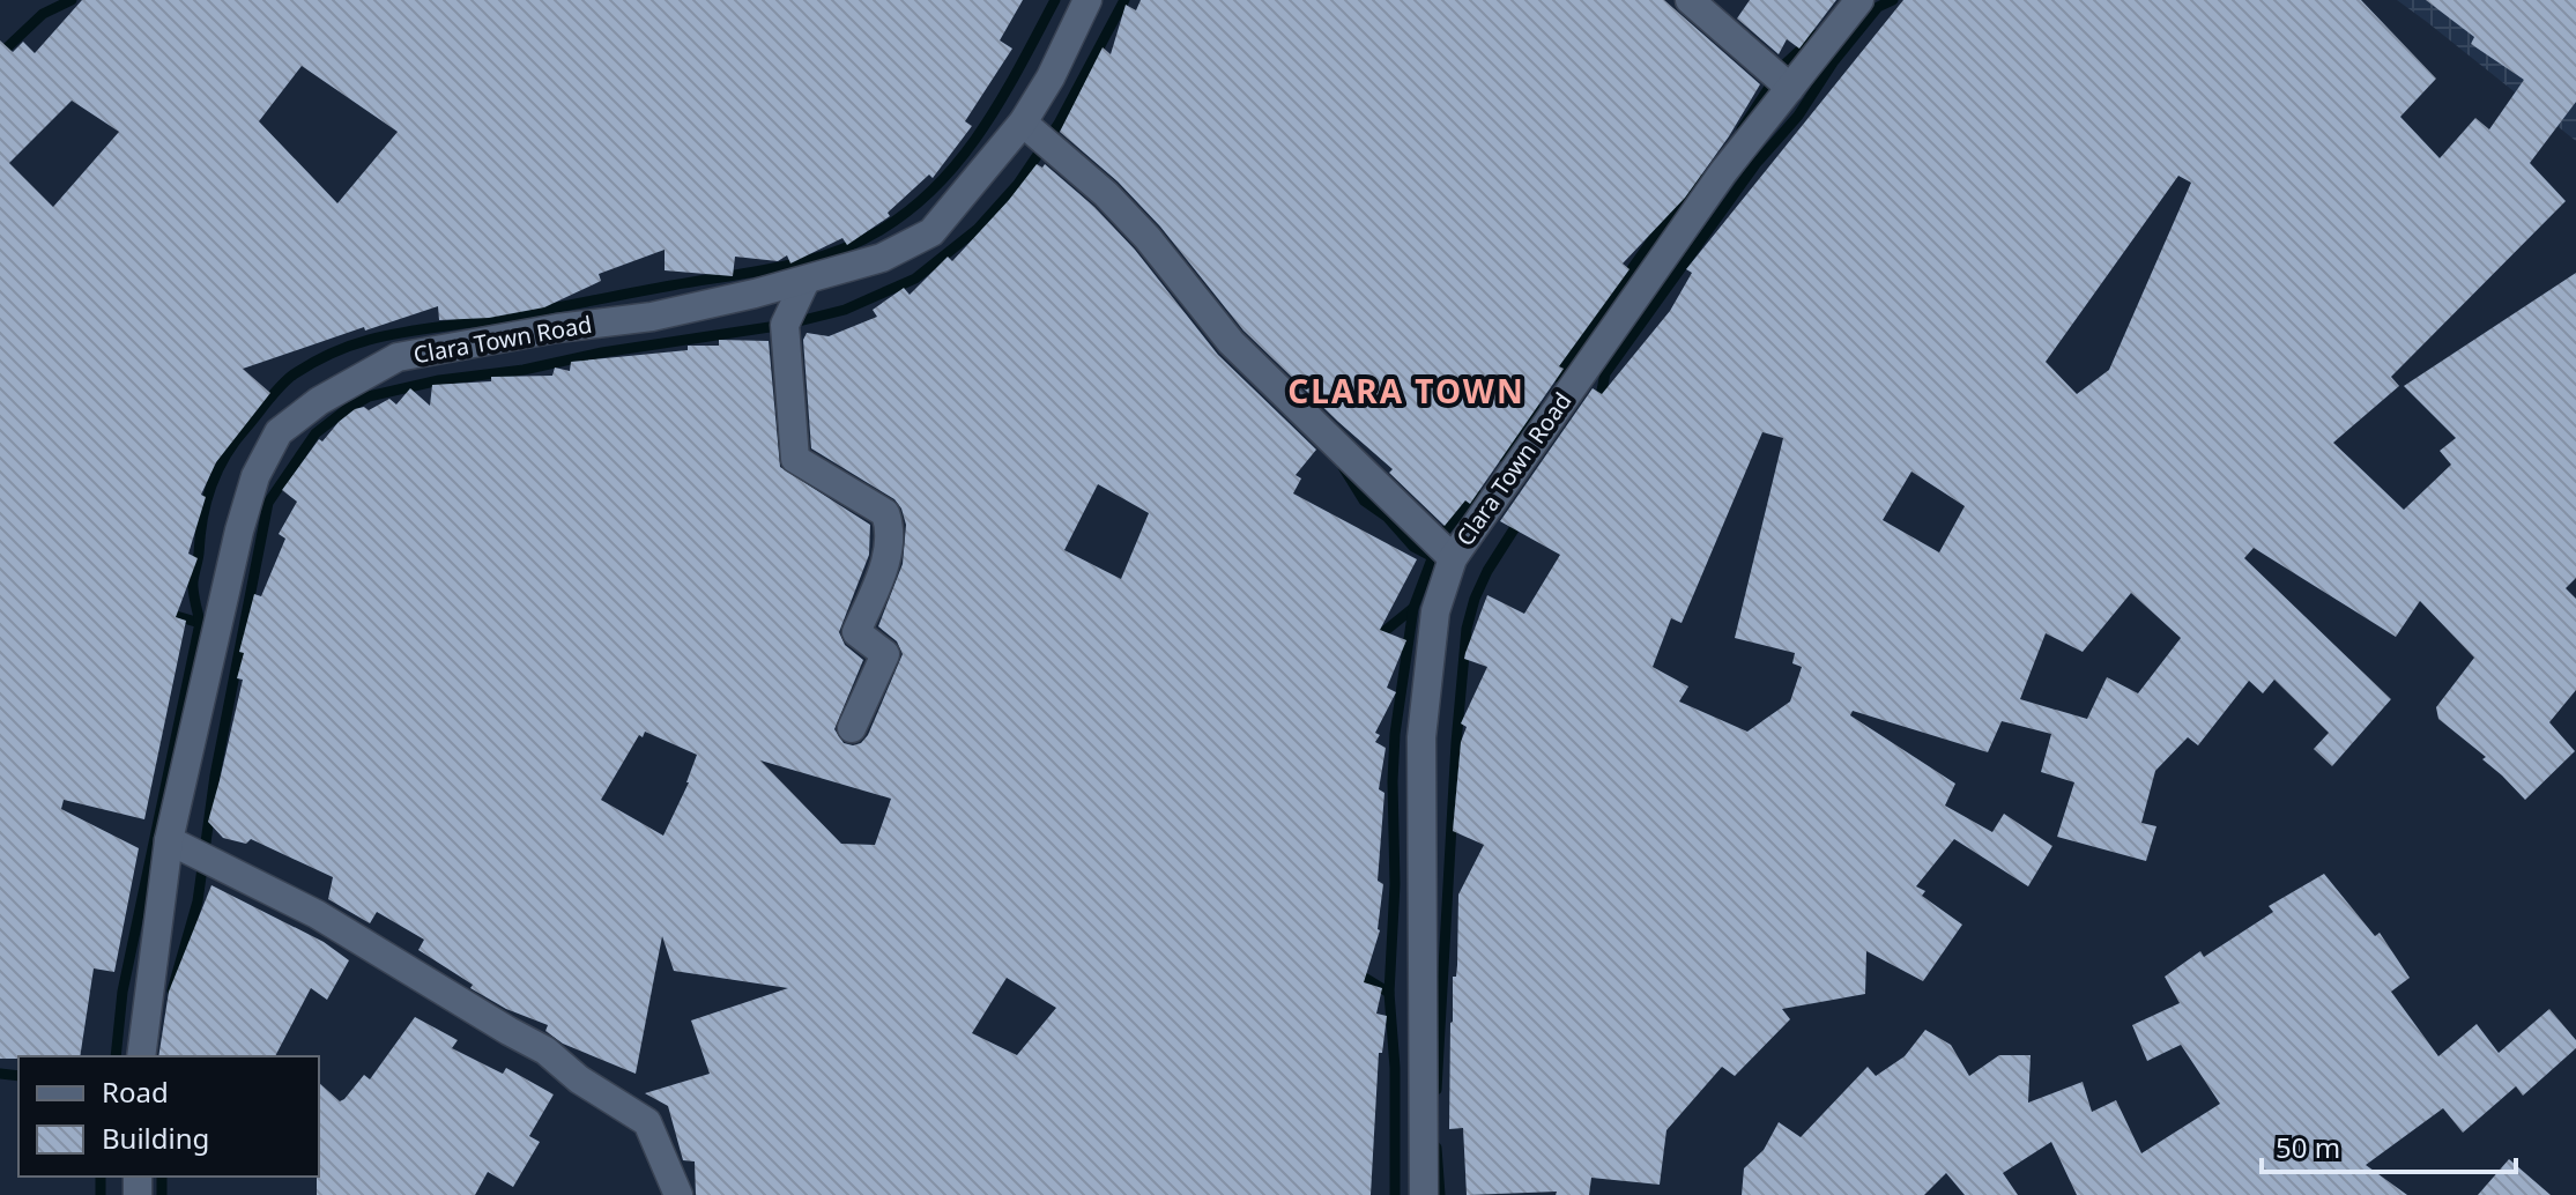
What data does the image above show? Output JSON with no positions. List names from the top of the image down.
{
  "streets": {
    "street": ["Clara Town Road"]
  },
  "districts": ["CLARA TOWN"],
  "legend": ["Road", "Building"],
  "scale_bar": "50 m"
}
